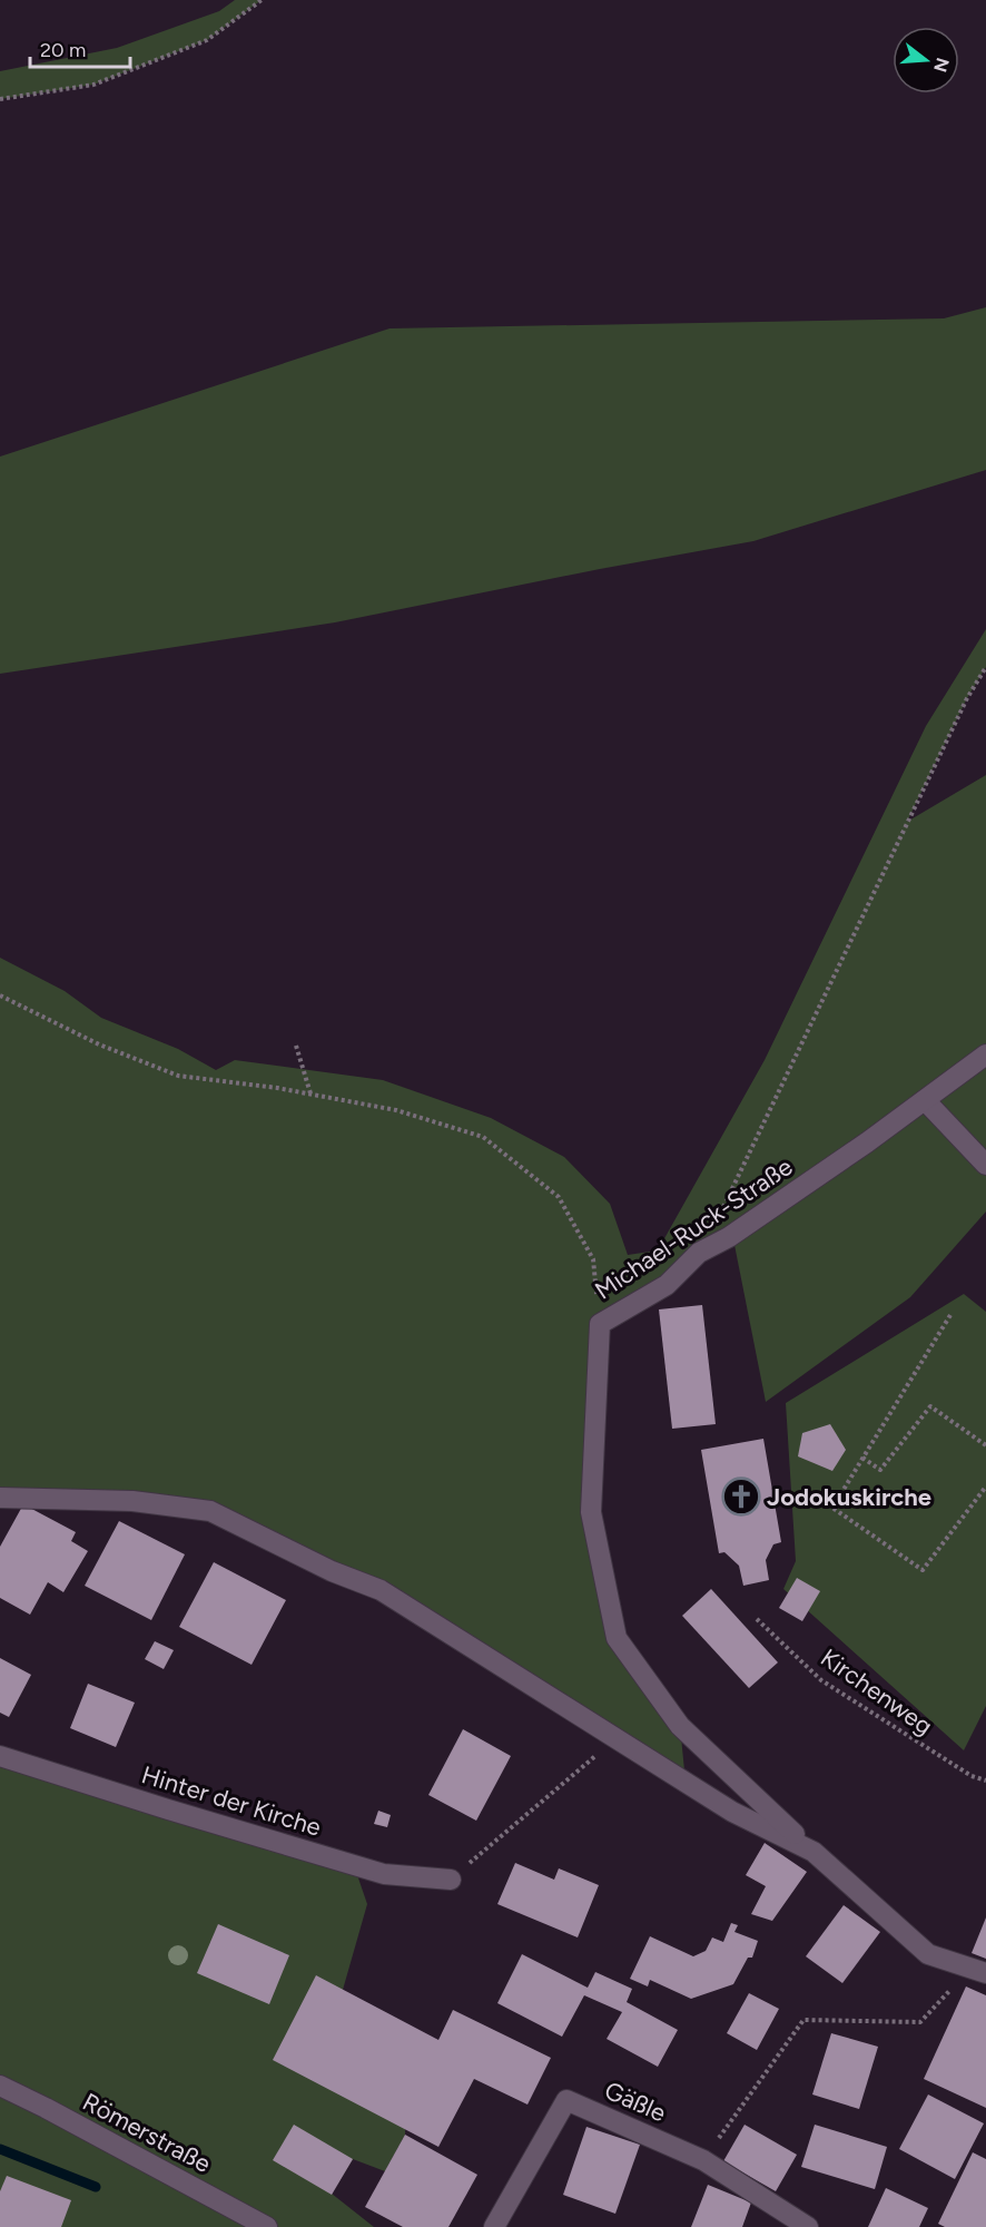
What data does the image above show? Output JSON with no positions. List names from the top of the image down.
{
  "streets": {
    "street": [
      "Michael-Ruck-Straße",
      "Hinter der Kirche",
      "Gäßle",
      "Römerstraße"
    ],
    "path": ["Kirchenweg"]
  },
  "places": {
    "church": ["Jodokuskirche"]
  },
  "scale_bar": "20 m",
  "north": "right"
}
